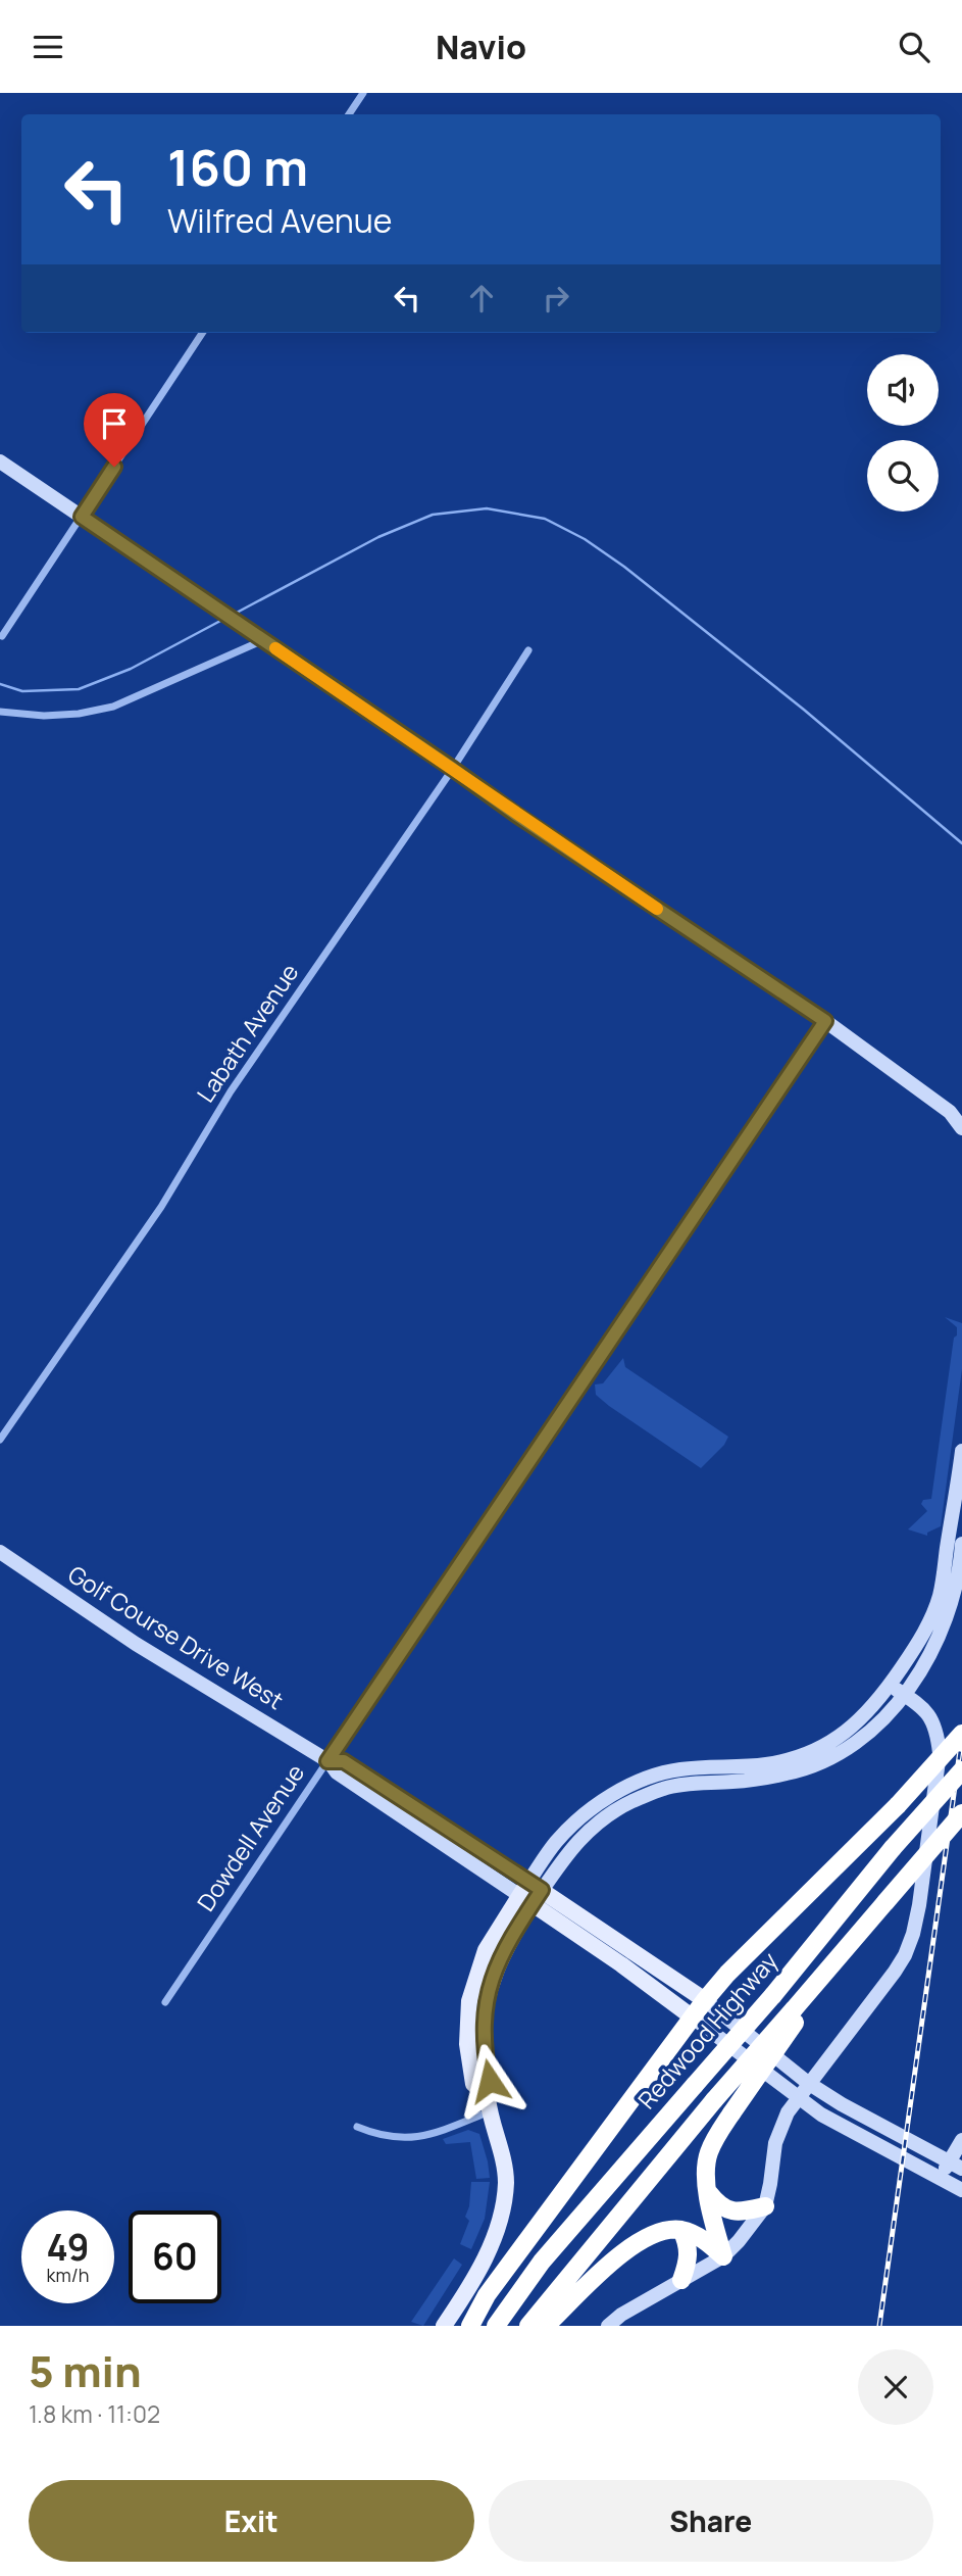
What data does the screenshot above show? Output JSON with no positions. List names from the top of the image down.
{
  "streets": {
    "highway": ["Redwood Highway"],
    "street": ["Labath Avenue", "Golf Course Drive West", "Dowdell Avenue"]
  },
  "crossings": [
    ["Golf Course Drive West", "Dowdell Avenue"]
  ],
  "page": {
    "header": "Navio",
    "turn": ["160 m", "Wilfred Avenue"],
    "speed": "49 km/h",
    "limit": "60",
    "heading": ["5 min", "1.8 km · 11:02"],
    "buttons": ["Exit", "Share"]
  }
}
